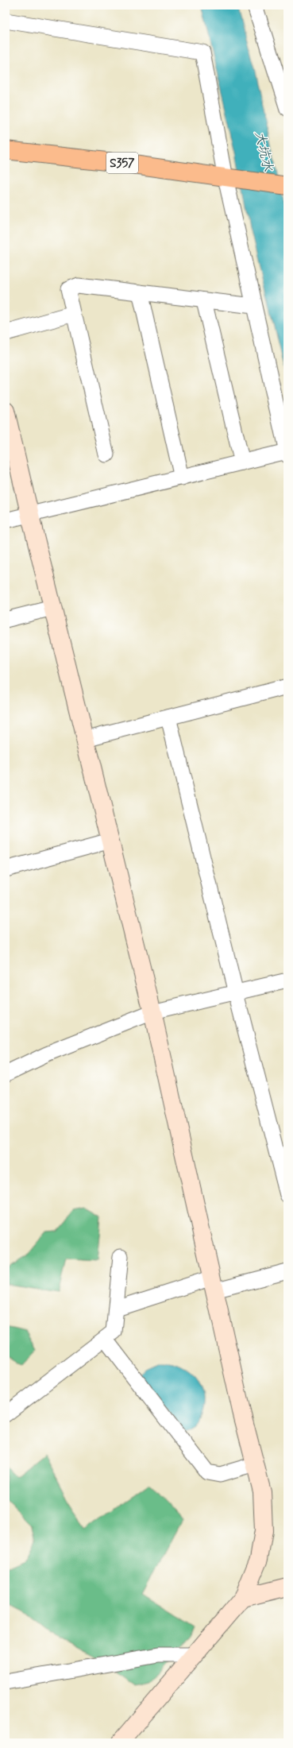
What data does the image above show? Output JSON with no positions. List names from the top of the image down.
{
  "streets": {
    "main road": ["S357"]
  },
  "water": ["大坑水"]
}
